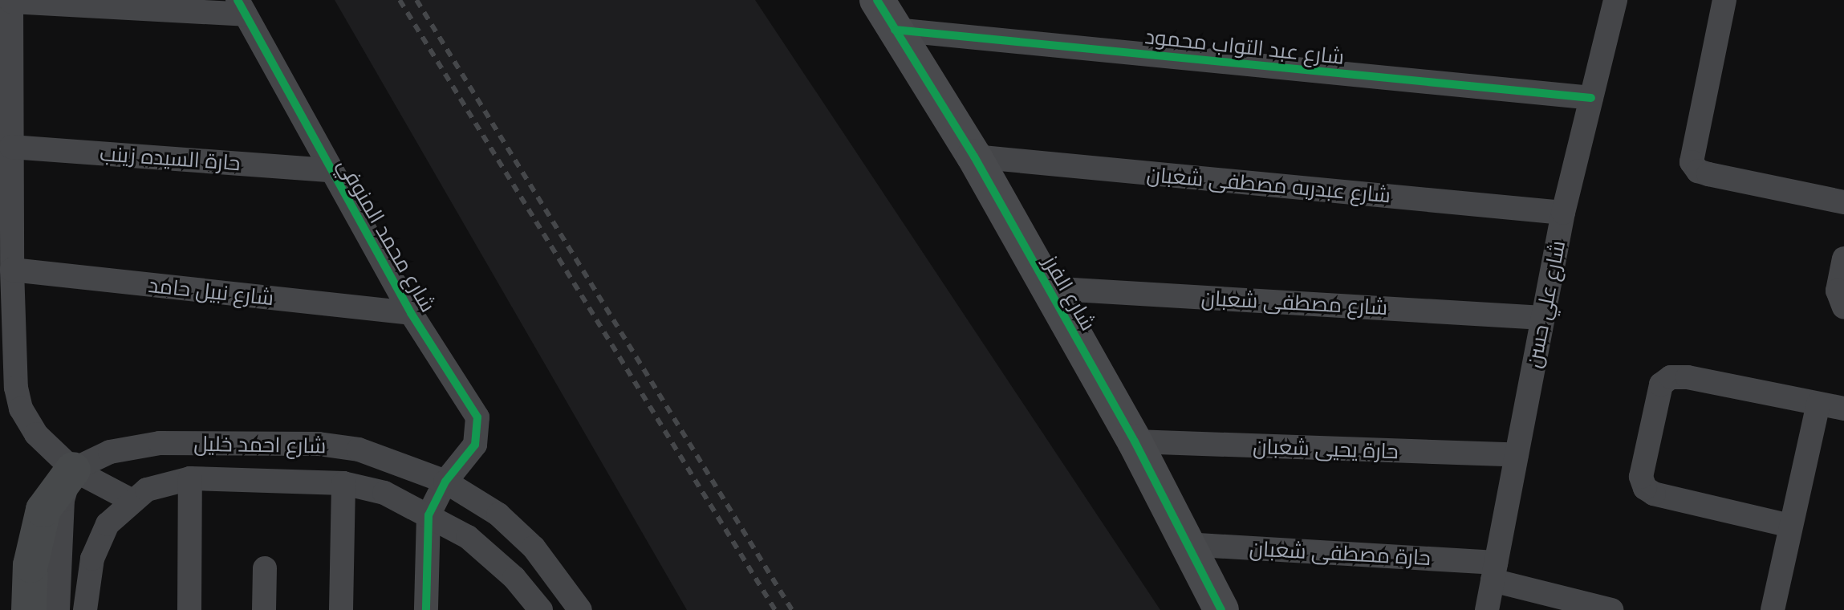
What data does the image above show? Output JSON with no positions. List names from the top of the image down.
{
  "streets": {
    "street": [
      "شارع عبد التواب محمود",
      "حارة السيده زينب",
      "شارع عبدربه مصطفى شعبان",
      "شارع محمد المنوفي",
      "شارع نبيل حامد",
      "شارع الفرز",
      "شارع مصطفى شعبان",
      "شارع علي حسن",
      "شارع احمد خليل",
      "حارة يحيى شعبان",
      "حارة مصطفى شعبان"
    ]
  },
  "crossings": [
    ["شارع عبد التواب محمود", "شارع الفرز"],
    ["شارع عبد التواب محمود", "شارع علي حسن"],
    ["حارة السيده زينب", "شارع محمد المنوفي"],
    ["شارع عبدربه مصطفى شعبان", "شارع الفرز"],
    ["شارع عبدربه مصطفى شعبان", "شارع علي حسن"],
    ["شارع محمد المنوفي", "شارع نبيل حامد"],
    ["شارع محمد المنوفي", "شارع احمد خليل"],
    ["شارع الفرز", "شارع مصطفى شعبان"],
    ["شارع الفرز", "حارة يحيى شعبان"],
    ["شارع الفرز", "حارة مصطفى شعبان"],
    ["شارع مصطفى شعبان", "شارع علي حسن"],
    ["شارع علي حسن", "حارة يحيى شعبان"],
    ["شارع علي حسن", "حارة مصطفى شعبان"]
  ]
}
